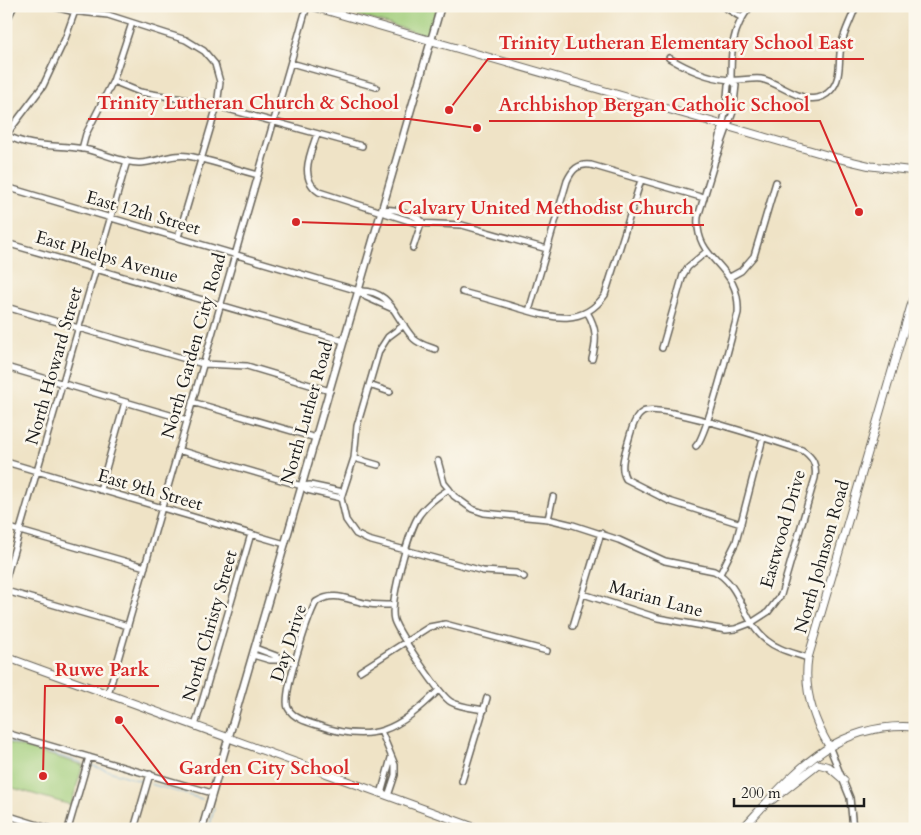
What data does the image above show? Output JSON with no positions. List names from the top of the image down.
{
  "streets": {
    "main road": ["North Johnson Road"],
    "street": [
      "East 12th Street",
      "East Phelps Avenue",
      "North Garden City Road",
      "North Howard Street",
      "North Luther Road",
      "East 9th Street",
      "Eastwood Drive",
      "Marian Lane",
      "North Christy Street",
      "Day Drive"
    ]
  },
  "crossings": [
    ["East 12th Street", "North Garden City Road"],
    ["East 12th Street", "North Howard Street"],
    ["East 12th Street", "North Luther Road"],
    ["East Phelps Avenue", "North Garden City Road"],
    ["East Phelps Avenue", "North Howard Street"],
    ["East Phelps Avenue", "North Luther Road"],
    ["North Garden City Road", "East 9th Street"],
    ["North Howard Street", "East 9th Street"],
    ["North Luther Road", "East 9th Street"],
    ["East 9th Street", "North Christy Street"],
    ["Eastwood Drive", "Marian Lane"]
  ],
  "places": [
    "Trinity Lutheran Elementary School East",
    "Trinity Lutheran Church & School",
    "Archbishop Bergan Catholic School",
    "Calvary United Methodist Church",
    "Garden City School",
    "Ruwe Park"
  ],
  "scale_bar": "200 m"
}
